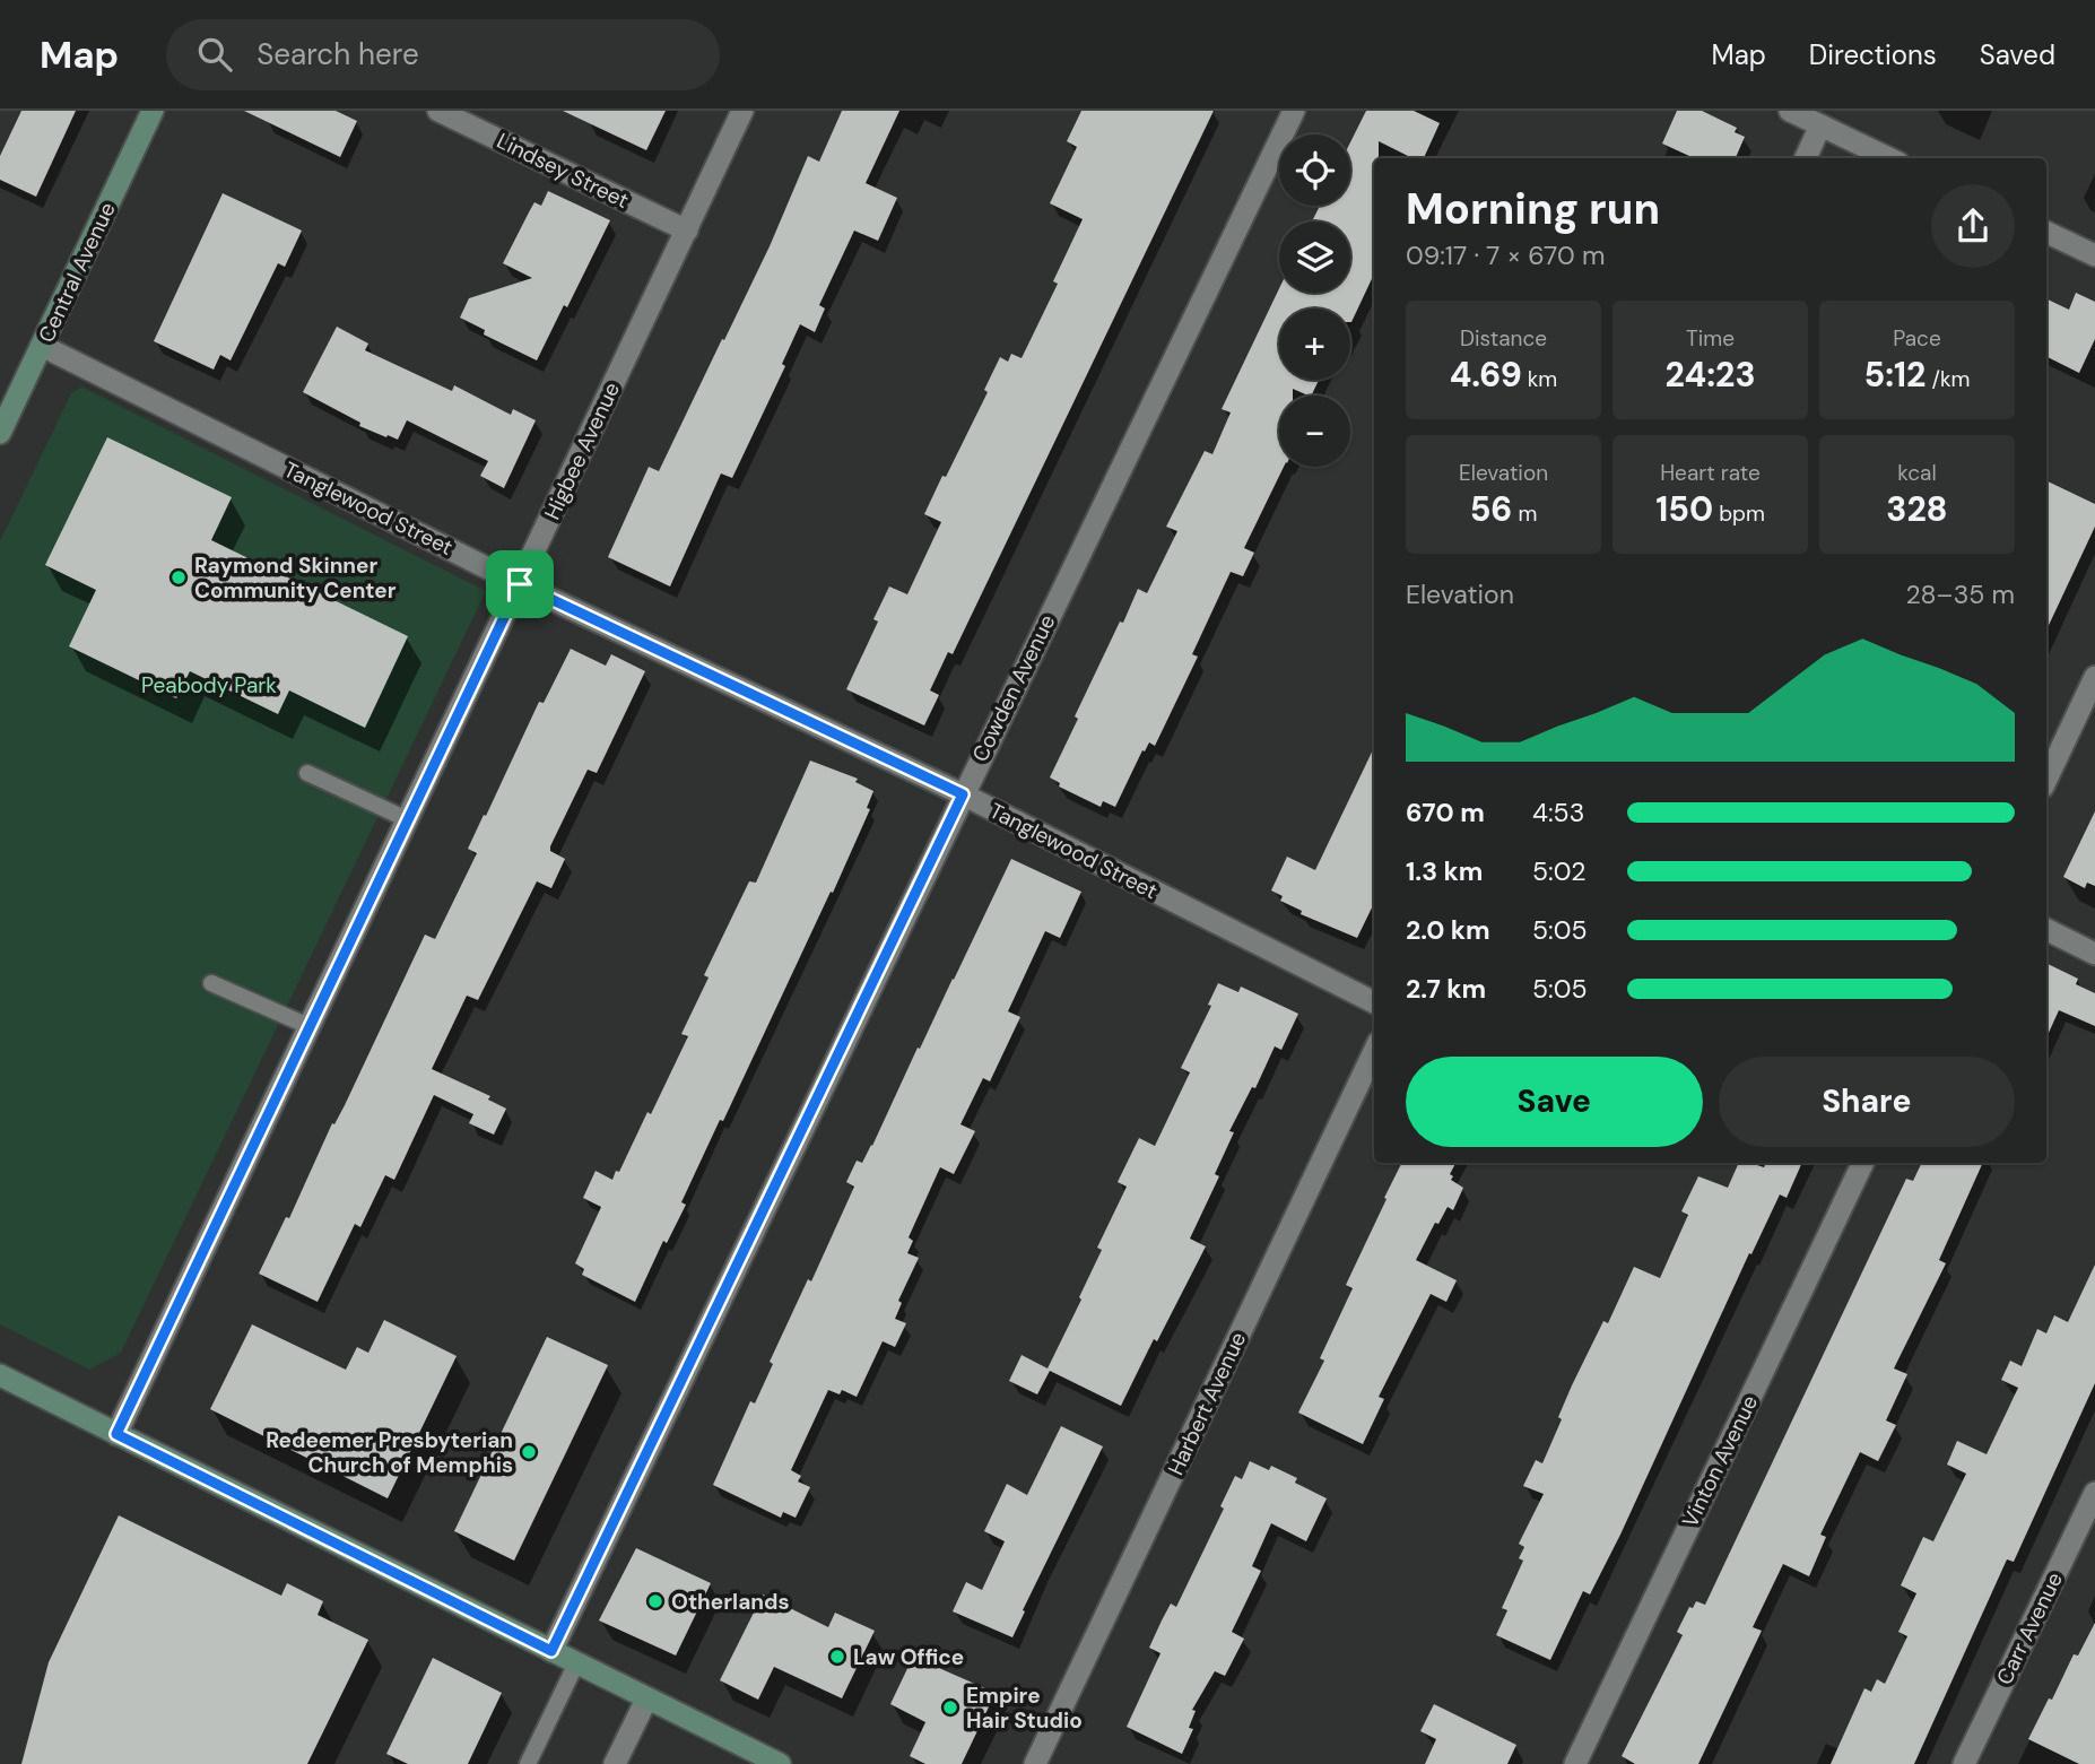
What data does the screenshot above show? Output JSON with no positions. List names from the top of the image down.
{
  "streets": {
    "main road": ["Central Avenue"],
    "street": [
      "Lindsey Street",
      "Higbee Avenue",
      "Tanglewood Street",
      "Cowden Avenue",
      "Harbert Avenue",
      "Vinton Avenue",
      "Carr Avenue"
    ]
  },
  "crossings": [
    ["Lindsey Street", "Higbee Avenue"],
    ["Central Avenue", "Tanglewood Street"],
    ["Higbee Avenue", "Tanglewood Street"],
    ["Tanglewood Street", "Cowden Avenue"]
  ],
  "parks": ["Peabody Park"],
  "places": [
    "Raymond Skinner Community Center",
    "Redeemer Presbyterian Church of Memphis",
    "Otherlands",
    "Law Office",
    "Empire Hair Studio"
  ],
  "page": {
    "header": "Map",
    "search": "Search here",
    "nav": ["Map", "Directions", "Saved"],
    "map_buttons": ["+", "−"],
    "heading": ["Morning run", "09:17 · 7 × 670 m"],
    "stats": [
      ["Distance", "4.69 km"],
      ["Time", "24:23"],
      ["Pace", "5:12 /km"],
      ["Elevation", "56 m"],
      ["Heart rate", "150 bpm"],
      ["kcal", "328"]
    ],
    "chart": ["Elevation", "28–35 m"],
    "list": [
      {
        "name": "670 m",
        "note": "4:53"
      },
      {
        "name": "1.3 km",
        "note": "5:02"
      },
      {
        "name": "2.0 km",
        "note": "5:05"
      },
      {
        "name": "2.7 km",
        "note": "5:05"
      }
    ],
    "buttons": ["Save", "Share"]
  }
}
